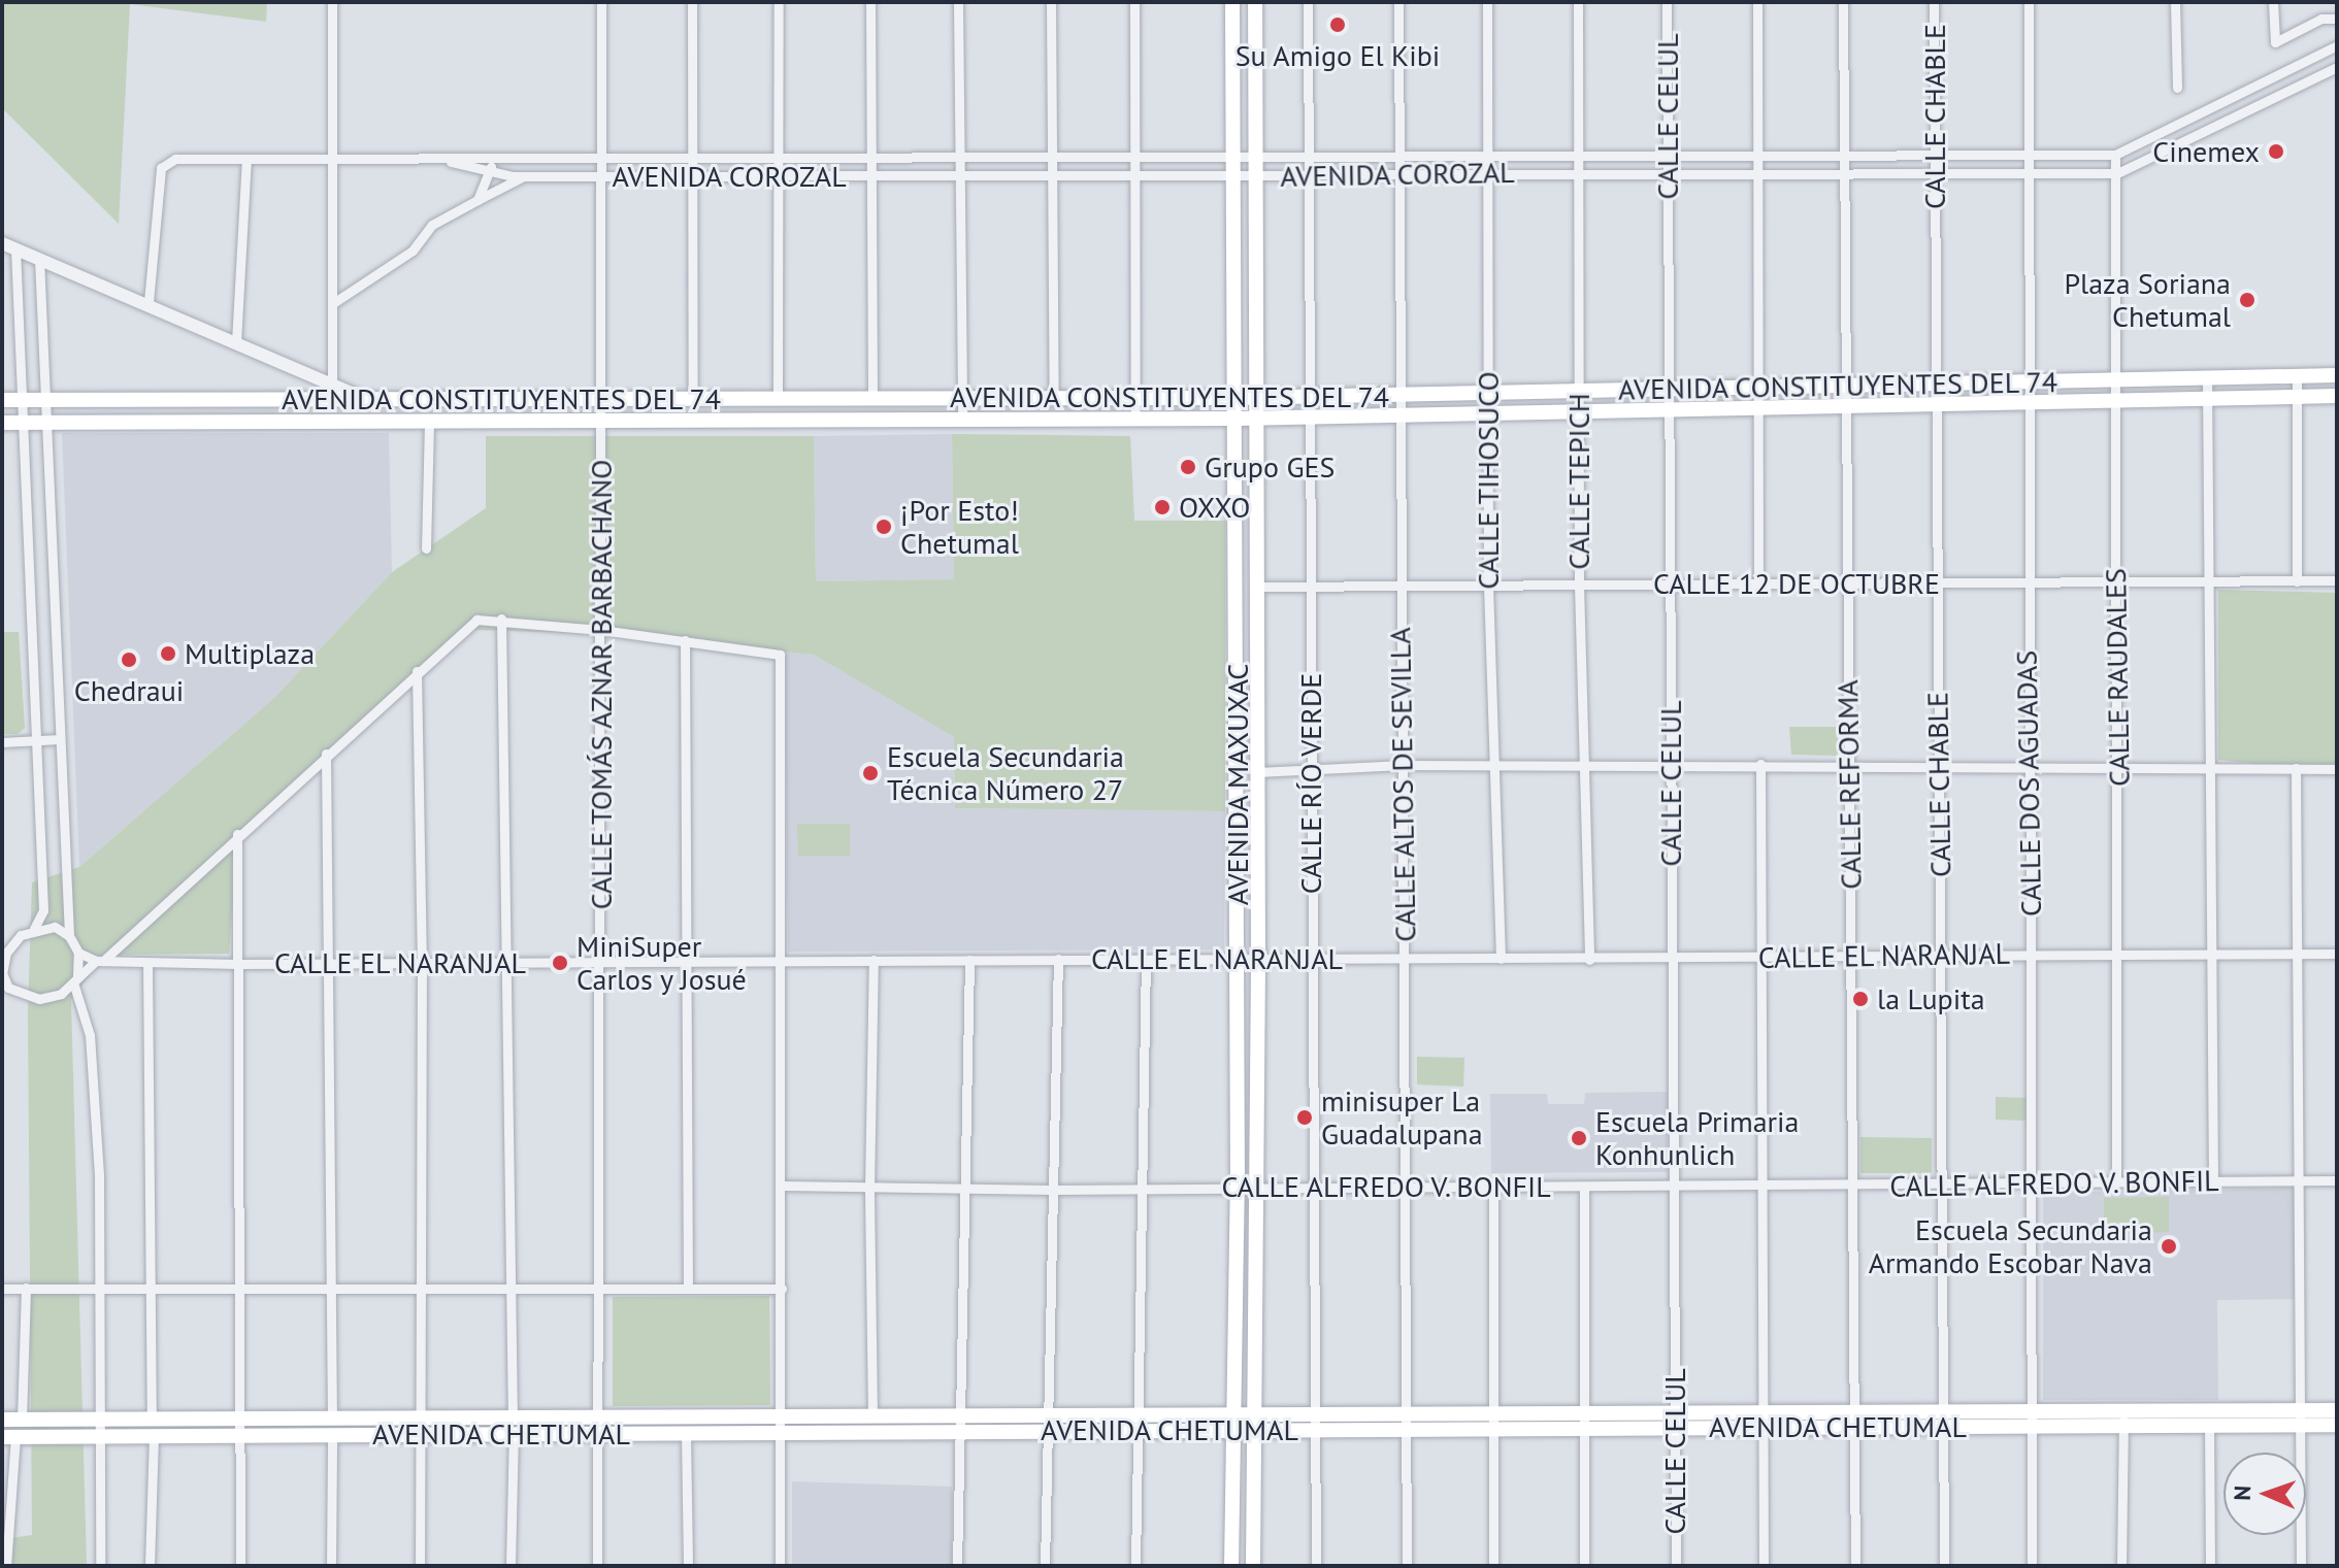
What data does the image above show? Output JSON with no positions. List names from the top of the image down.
{
  "streets": {
    "main road": ["AVENIDA CONSTITUYENTES DEL 74", "AVENIDA MAXUXAC", "AVENIDA CHETUMAL"],
    "street": [
      "CALLE CELUL",
      "CALLE CHABLE",
      "AVENIDA COROZAL",
      "CALLE TIHOSUCO",
      "CALLE TEPICH",
      "CALLE 12 DE OCTUBRE",
      "CALLE RAUDALES",
      "CALLE TOMÁS AZNAR BARBACHANO",
      "CALLE RÍO VERDE",
      "CALLE DOS AGUADAS",
      "CALLE ALTOS DE SEVILLA",
      "CALLE REFORMA",
      "CALLE EL NARANJAL",
      "CALLE ALFREDO V. BONFIL"
    ]
  },
  "crossings": [
    ["CALLE CELUL", "AVENIDA COROZAL"],
    ["CALLE CELUL", "AVENIDA CONSTITUYENTES DEL 74"],
    ["CALLE CELUL", "CALLE 12 DE OCTUBRE"],
    ["CALLE CELUL", "CALLE EL NARANJAL"],
    ["CALLE CELUL", "CALLE ALFREDO V. BONFIL"],
    ["CALLE CELUL", "AVENIDA CHETUMAL"],
    ["CALLE CHABLE", "AVENIDA COROZAL"],
    ["CALLE CHABLE", "AVENIDA CONSTITUYENTES DEL 74"],
    ["CALLE CHABLE", "CALLE 12 DE OCTUBRE"],
    ["CALLE CHABLE", "CALLE EL NARANJAL"],
    ["CALLE CHABLE", "CALLE ALFREDO V. BONFIL"],
    ["CALLE CHABLE", "AVENIDA CHETUMAL"],
    ["AVENIDA COROZAL", "CALLE TIHOSUCO"],
    ["AVENIDA COROZAL", "CALLE TEPICH"],
    ["AVENIDA COROZAL", "CALLE RAUDALES"],
    ["AVENIDA COROZAL", "CALLE TOMÁS AZNAR BARBACHANO"],
    ["AVENIDA COROZAL", "CALLE RÍO VERDE"],
    ["AVENIDA COROZAL", "CALLE DOS AGUADAS"],
    ["AVENIDA COROZAL", "AVENIDA MAXUXAC"],
    ["AVENIDA COROZAL", "CALLE ALTOS DE SEVILLA"],
    ["AVENIDA COROZAL", "CALLE REFORMA"],
    ["AVENIDA CONSTITUYENTES DEL 74", "CALLE TIHOSUCO"],
    ["AVENIDA CONSTITUYENTES DEL 74", "CALLE TEPICH"],
    ["AVENIDA CONSTITUYENTES DEL 74", "CALLE RAUDALES"],
    ["AVENIDA CONSTITUYENTES DEL 74", "CALLE TOMÁS AZNAR BARBACHANO"],
    ["AVENIDA CONSTITUYENTES DEL 74", "CALLE RÍO VERDE"],
    ["AVENIDA CONSTITUYENTES DEL 74", "CALLE DOS AGUADAS"],
    ["AVENIDA CONSTITUYENTES DEL 74", "AVENIDA MAXUXAC"],
    ["AVENIDA CONSTITUYENTES DEL 74", "CALLE ALTOS DE SEVILLA"],
    ["AVENIDA CONSTITUYENTES DEL 74", "CALLE REFORMA"],
    ["CALLE TIHOSUCO", "CALLE 12 DE OCTUBRE"],
    ["CALLE TIHOSUCO", "CALLE EL NARANJAL"],
    ["CALLE TEPICH", "CALLE 12 DE OCTUBRE"],
    ["CALLE TEPICH", "CALLE EL NARANJAL"],
    ["CALLE 12 DE OCTUBRE", "CALLE RAUDALES"],
    ["CALLE 12 DE OCTUBRE", "CALLE RÍO VERDE"],
    ["CALLE 12 DE OCTUBRE", "CALLE DOS AGUADAS"],
    ["CALLE 12 DE OCTUBRE", "AVENIDA MAXUXAC"],
    ["CALLE 12 DE OCTUBRE", "CALLE ALTOS DE SEVILLA"],
    ["CALLE 12 DE OCTUBRE", "CALLE REFORMA"],
    ["CALLE RAUDALES", "CALLE EL NARANJAL"],
    ["CALLE RAUDALES", "CALLE ALFREDO V. BONFIL"],
    ["CALLE TOMÁS AZNAR BARBACHANO", "CALLE EL NARANJAL"],
    ["CALLE TOMÁS AZNAR BARBACHANO", "AVENIDA CHETUMAL"],
    ["CALLE RÍO VERDE", "CALLE EL NARANJAL"],
    ["CALLE RÍO VERDE", "CALLE ALFREDO V. BONFIL"],
    ["CALLE RÍO VERDE", "AVENIDA CHETUMAL"],
    ["CALLE DOS AGUADAS", "CALLE EL NARANJAL"],
    ["CALLE DOS AGUADAS", "CALLE ALFREDO V. BONFIL"],
    ["CALLE DOS AGUADAS", "AVENIDA CHETUMAL"],
    ["AVENIDA MAXUXAC", "CALLE EL NARANJAL"],
    ["AVENIDA MAXUXAC", "CALLE ALFREDO V. BONFIL"],
    ["AVENIDA MAXUXAC", "AVENIDA CHETUMAL"],
    ["CALLE ALTOS DE SEVILLA", "CALLE EL NARANJAL"],
    ["CALLE ALTOS DE SEVILLA", "CALLE ALFREDO V. BONFIL"],
    ["CALLE ALTOS DE SEVILLA", "AVENIDA CHETUMAL"],
    ["CALLE REFORMA", "CALLE EL NARANJAL"],
    ["CALLE REFORMA", "CALLE ALFREDO V. BONFIL"],
    ["CALLE REFORMA", "AVENIDA CHETUMAL"]
  ],
  "places": [
    "Su Amigo El Kibi",
    "Cinemex",
    "Plaza Soriana Chetumal",
    "Grupo GES",
    "OXXO",
    "¡Por Esto! Chetumal",
    "Multiplaza",
    "Chedraui",
    "Escuela Secundaria Técnica Número 27",
    "MiniSuper Carlos y Josué",
    "la Lupita",
    "minisuper La Guadalupana",
    "Escuela Primaria Konhunlich",
    "Escuela Secundaria Armando Escobar Nava"
  ],
  "north": "left"
}
